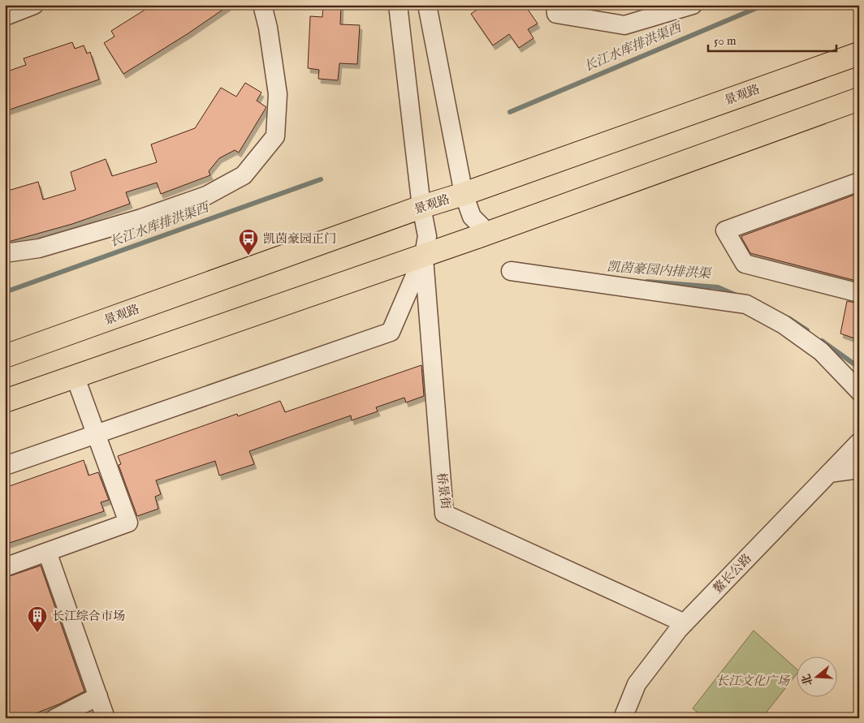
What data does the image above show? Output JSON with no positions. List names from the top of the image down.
{
  "streets": {
    "main road": ["景观路"],
    "street": ["桥景街", "鳌长公路"]
  },
  "crossings": [
    ["桥景街", "鳌长公路"]
  ],
  "water": ["长江水库排洪渠西", "凯茵豪园内排洪渠"],
  "parks": ["长江文化广场"],
  "places": {
    "bus stop": ["凯茵豪园正门"],
    "building": ["长江综合市场"]
  },
  "scale_bar": "50 m",
  "north": "left"
}
